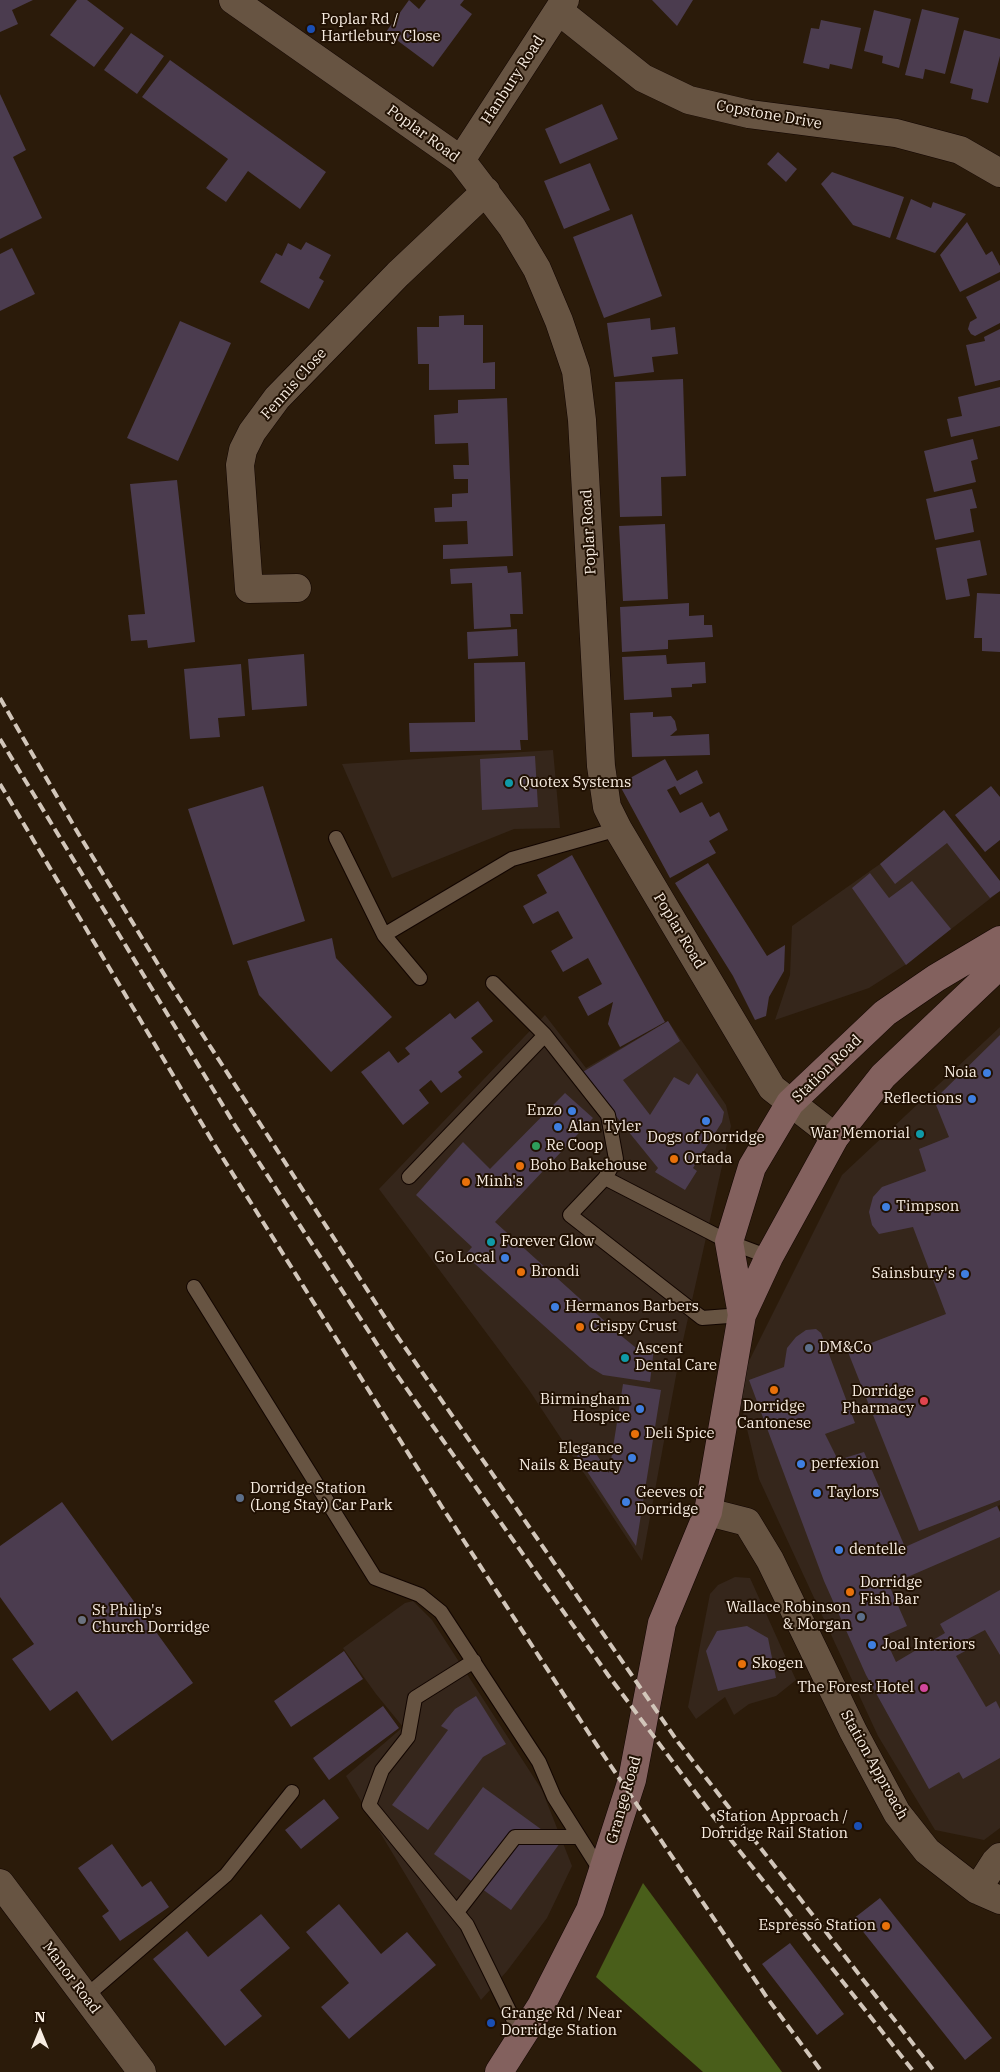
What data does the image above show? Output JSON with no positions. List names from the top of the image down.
{
  "streets": {
    "main road": ["Station Road", "Grange Road"],
    "street": [
      "Hanbury Road",
      "Copstone Drive",
      "Poplar Road",
      "Fennis Close",
      "Station Approach",
      "Manor Road"
    ]
  },
  "crossings": [
    ["Hanbury Road", "Copstone Drive"],
    ["Hanbury Road", "Poplar Road"],
    ["Poplar Road", "Fennis Close"],
    ["Poplar Road", "Station Road"],
    ["Station Road", "Station Approach"],
    ["Station Road", "Grange Road"],
    ["Station Approach", "Grange Road"]
  ],
  "places": [
    "Poplar Rd / Hartlebury Close",
    "Quotex Systems",
    "Noia",
    "Reflections",
    "Enzo",
    "Dogs of Dorridge",
    "Alan Tyler",
    "War Memorial",
    "Re Coop",
    "Ortada",
    "Boho Bakehouse",
    "Minh's",
    "Timpson",
    "Forever Glow",
    "Go Local",
    "Brondi",
    "Sainsbury's",
    "Hermanos Barbers",
    "Crispy Crust",
    "DM&Co",
    "Ascent Dental Care",
    "Dorridge Cantonese",
    "Dorridge Pharmacy",
    "Birmingham Hospice",
    "Deli Spice",
    "Elegance Nails & Beauty",
    "perfexion",
    "Taylors",
    "Dorridge Station (Long Stay) Car Park",
    "Geeves of Dorridge",
    "dentelle",
    "Dorridge Fish Bar",
    "Wallace Robinson & Morgan",
    "St Philip's Church Dorridge",
    "Joal Interiors",
    "Skogen",
    "The Forest Hotel",
    "Station Approach / Dorridge Rail Station",
    "Espresso Station",
    "Grange Rd / Near Dorridge Station"
  ],
  "north": "top"
}
